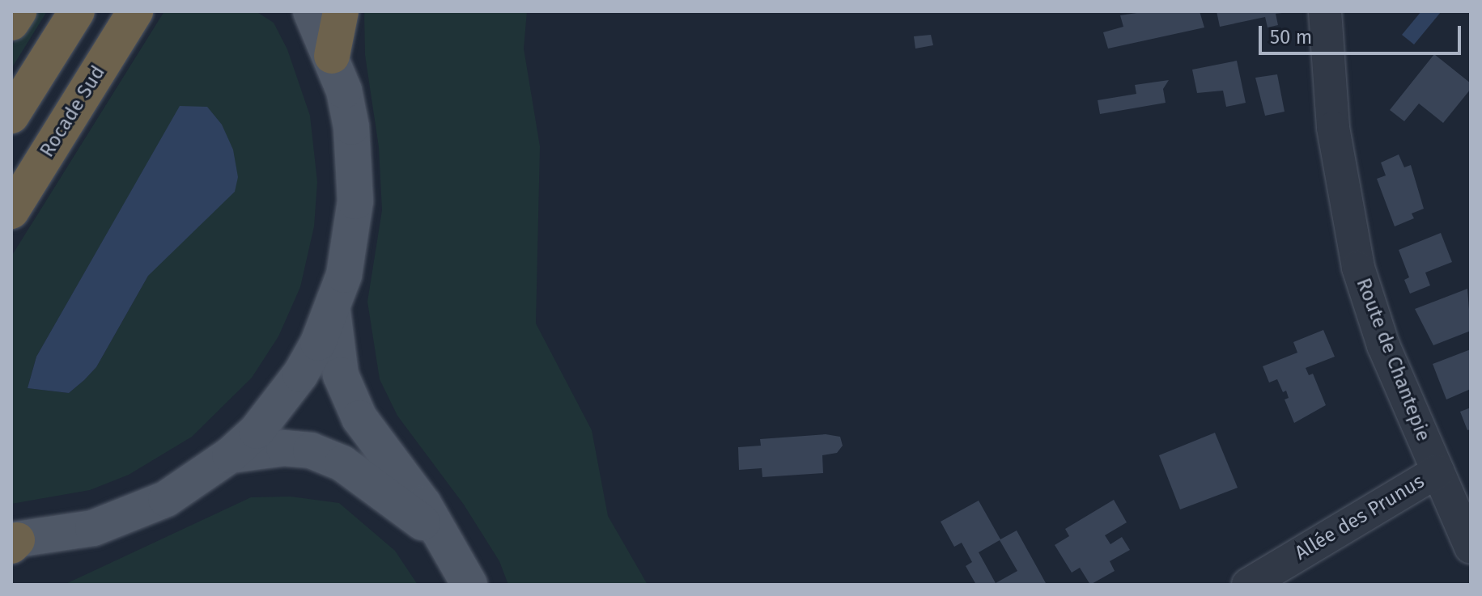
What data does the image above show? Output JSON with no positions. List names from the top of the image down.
{
  "streets": {
    "highway": ["Rocade Sud"],
    "street": ["Route de Chantepie", "Allée des Prunus"]
  },
  "crossings": [
    ["Route de Chantepie", "Allée des Prunus"]
  ],
  "scale_bar": "50 m"
}
